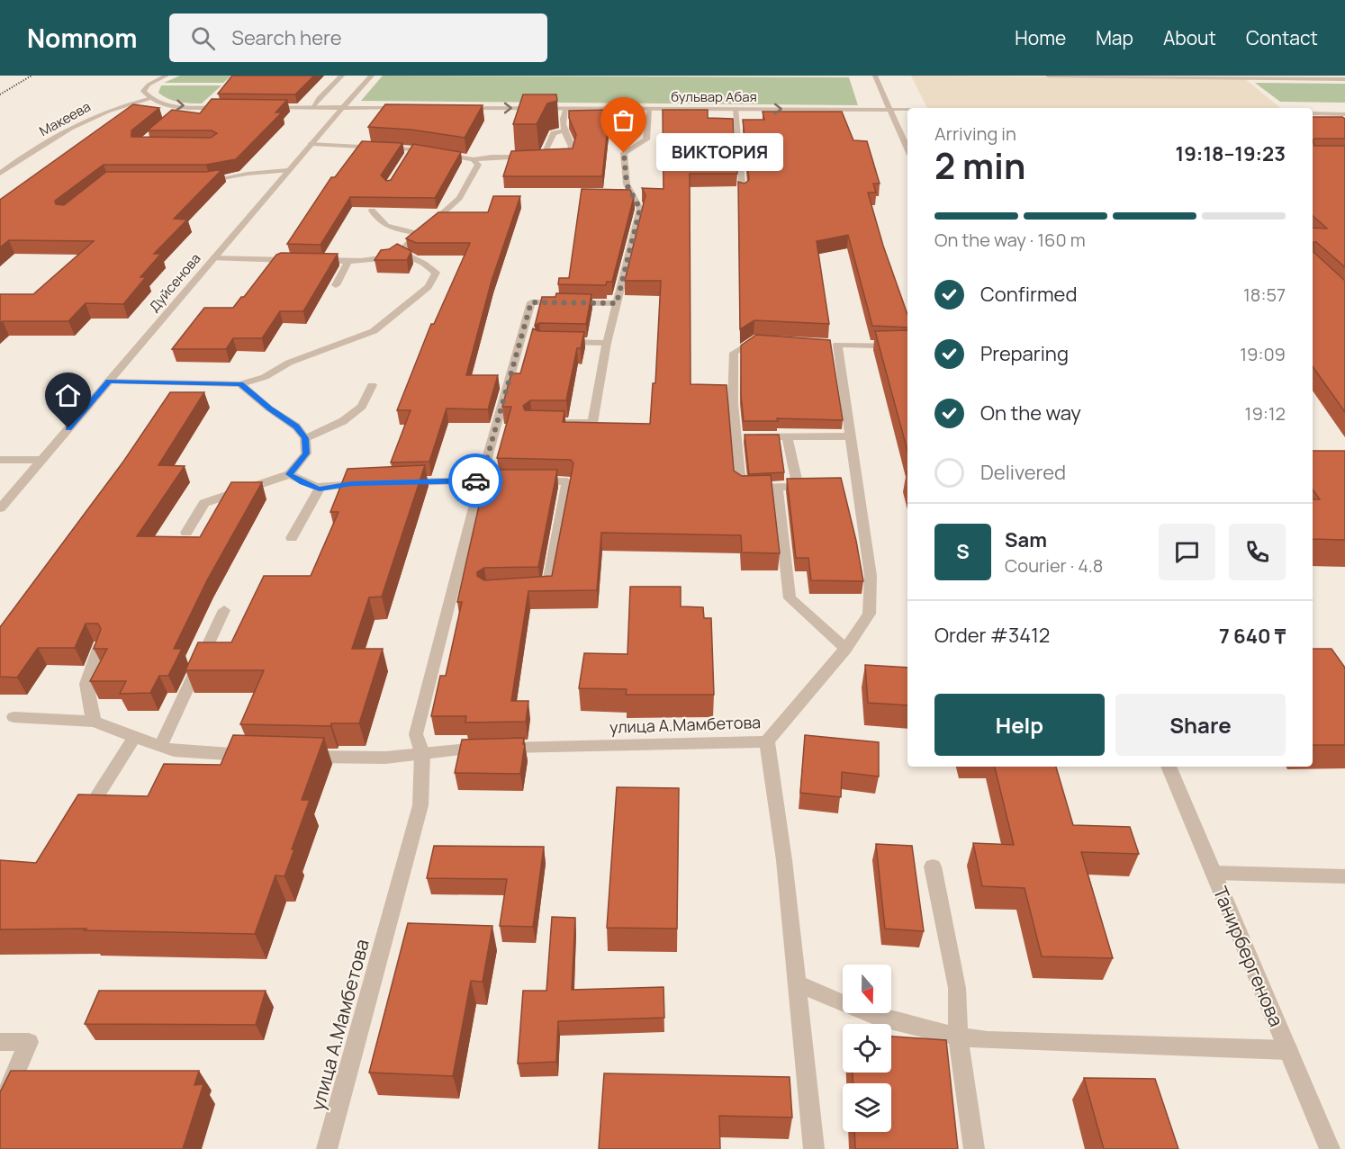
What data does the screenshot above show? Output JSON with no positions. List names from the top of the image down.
{
  "streets": {
    "street": [
      "бульвар Абая",
      "Макеева",
      "Дуйсенова",
      "улица А.Мамбетова",
      "Танирбергенова"
    ]
  },
  "places": ["ВИКТОРИЯ"],
  "north": "bottom",
  "page": {
    "header": "Nomnom",
    "search": "Search here",
    "nav": [
      "Home",
      "Map",
      "About",
      "Contact"
    ],
    "heading": ["2 min", "Arriving in", "19:18–19:23"],
    "panel": [
      "Sam",
      "Courier · 4.8",
      "Order #3412",
      "7 640 ₸"
    ],
    "bubble": "ВИКТОРИЯ",
    "bar": "On the way · 160 m",
    "list": [
      ["Confirmed", "18:57"],
      ["Preparing", "19:09"],
      ["On the way", "19:12"],
      "Delivered"
    ],
    "round": "S",
    "buttons": ["Help", "Share"]
  }
}
